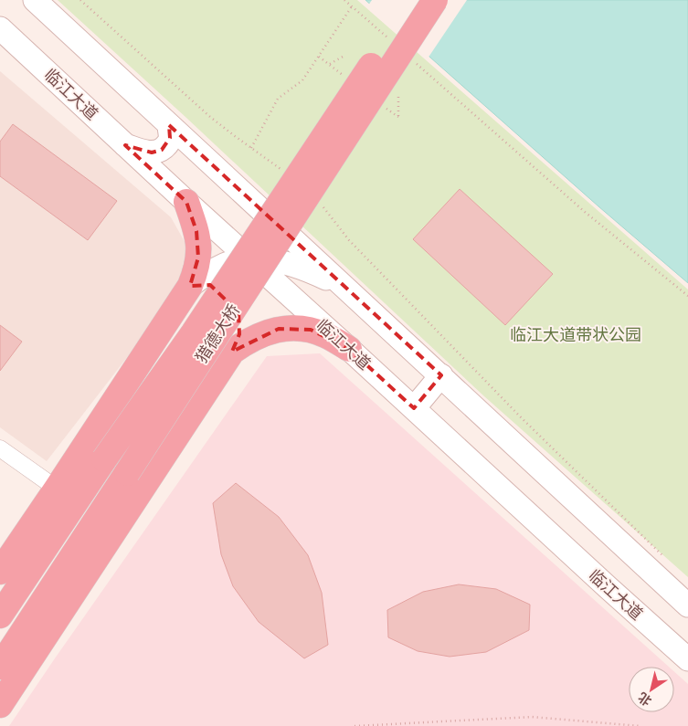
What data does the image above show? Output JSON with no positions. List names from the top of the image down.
{
  "streets": {
    "highway": ["猎德大桥"],
    "main road": ["临江大道"]
  },
  "parks": ["临江大道带状公园"],
  "north": "bottom left"
}
